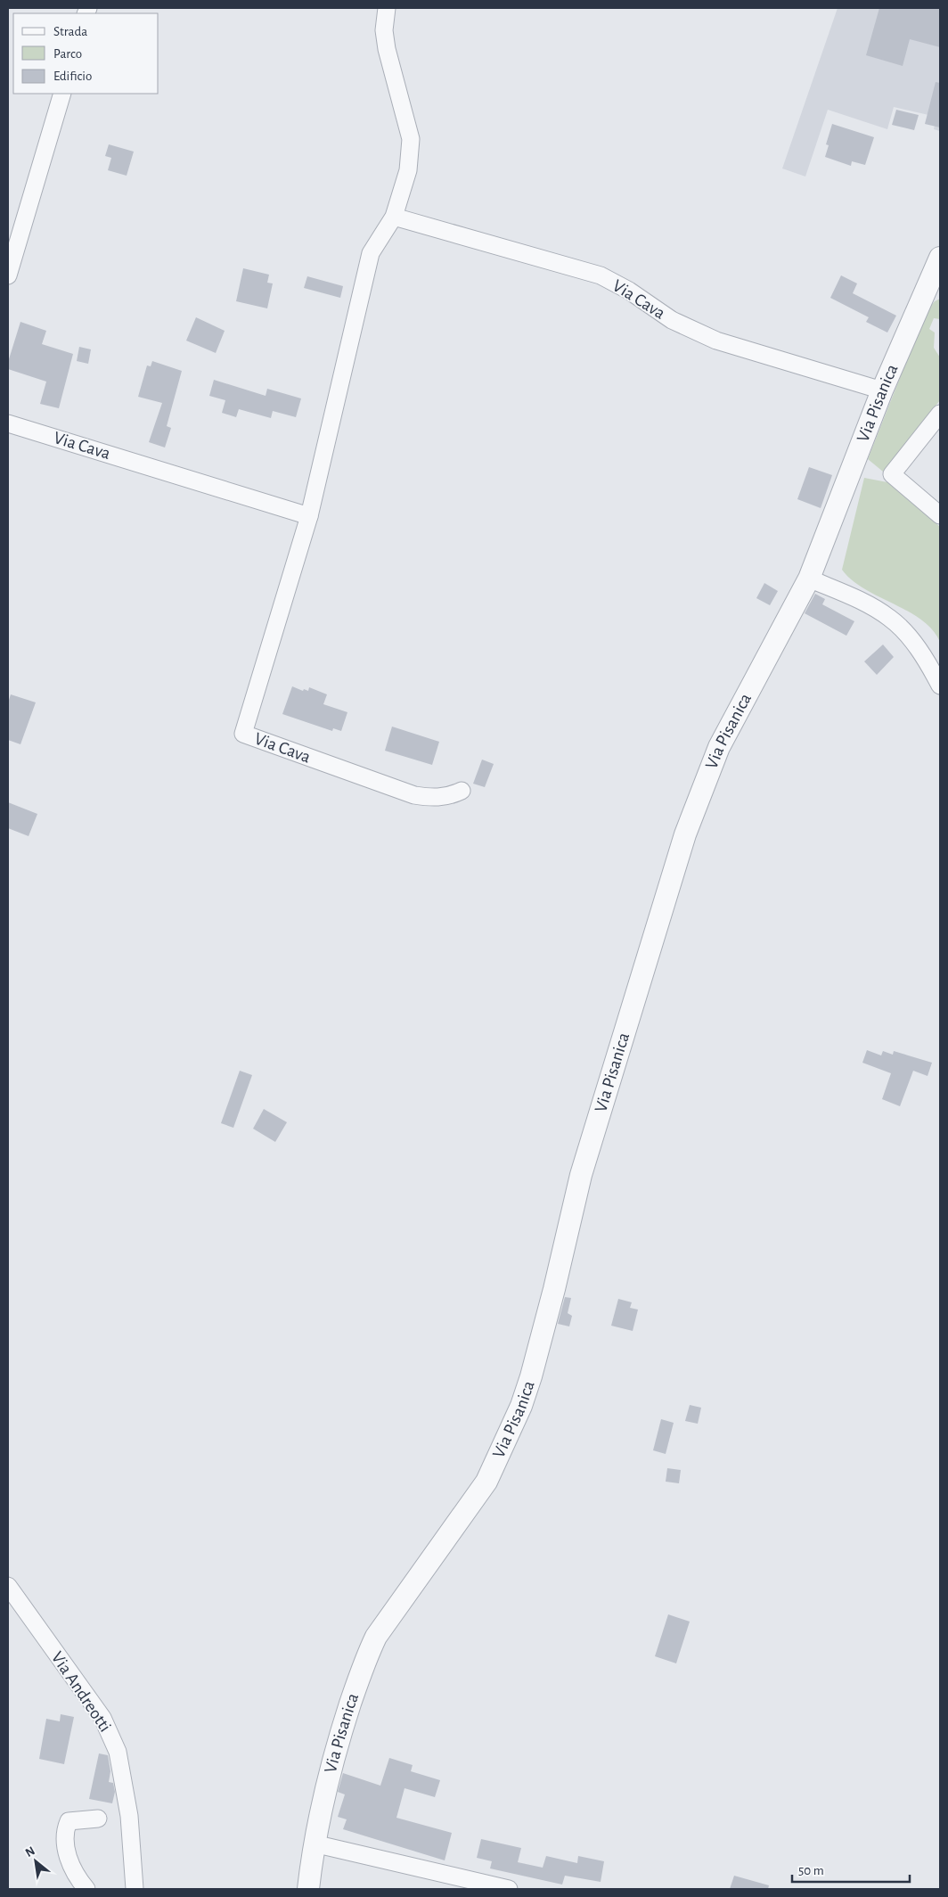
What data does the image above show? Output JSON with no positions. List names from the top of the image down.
{
  "streets": {
    "street": ["Via Cava", "Via Pisanica", "Via Andreotti"]
  },
  "crossings": [
    ["Via Cava", "Via Pisanica"]
  ],
  "legend": ["Strada", "Parco", "Edificio"],
  "scale_bar": "50 m",
  "north": "top left"
}
